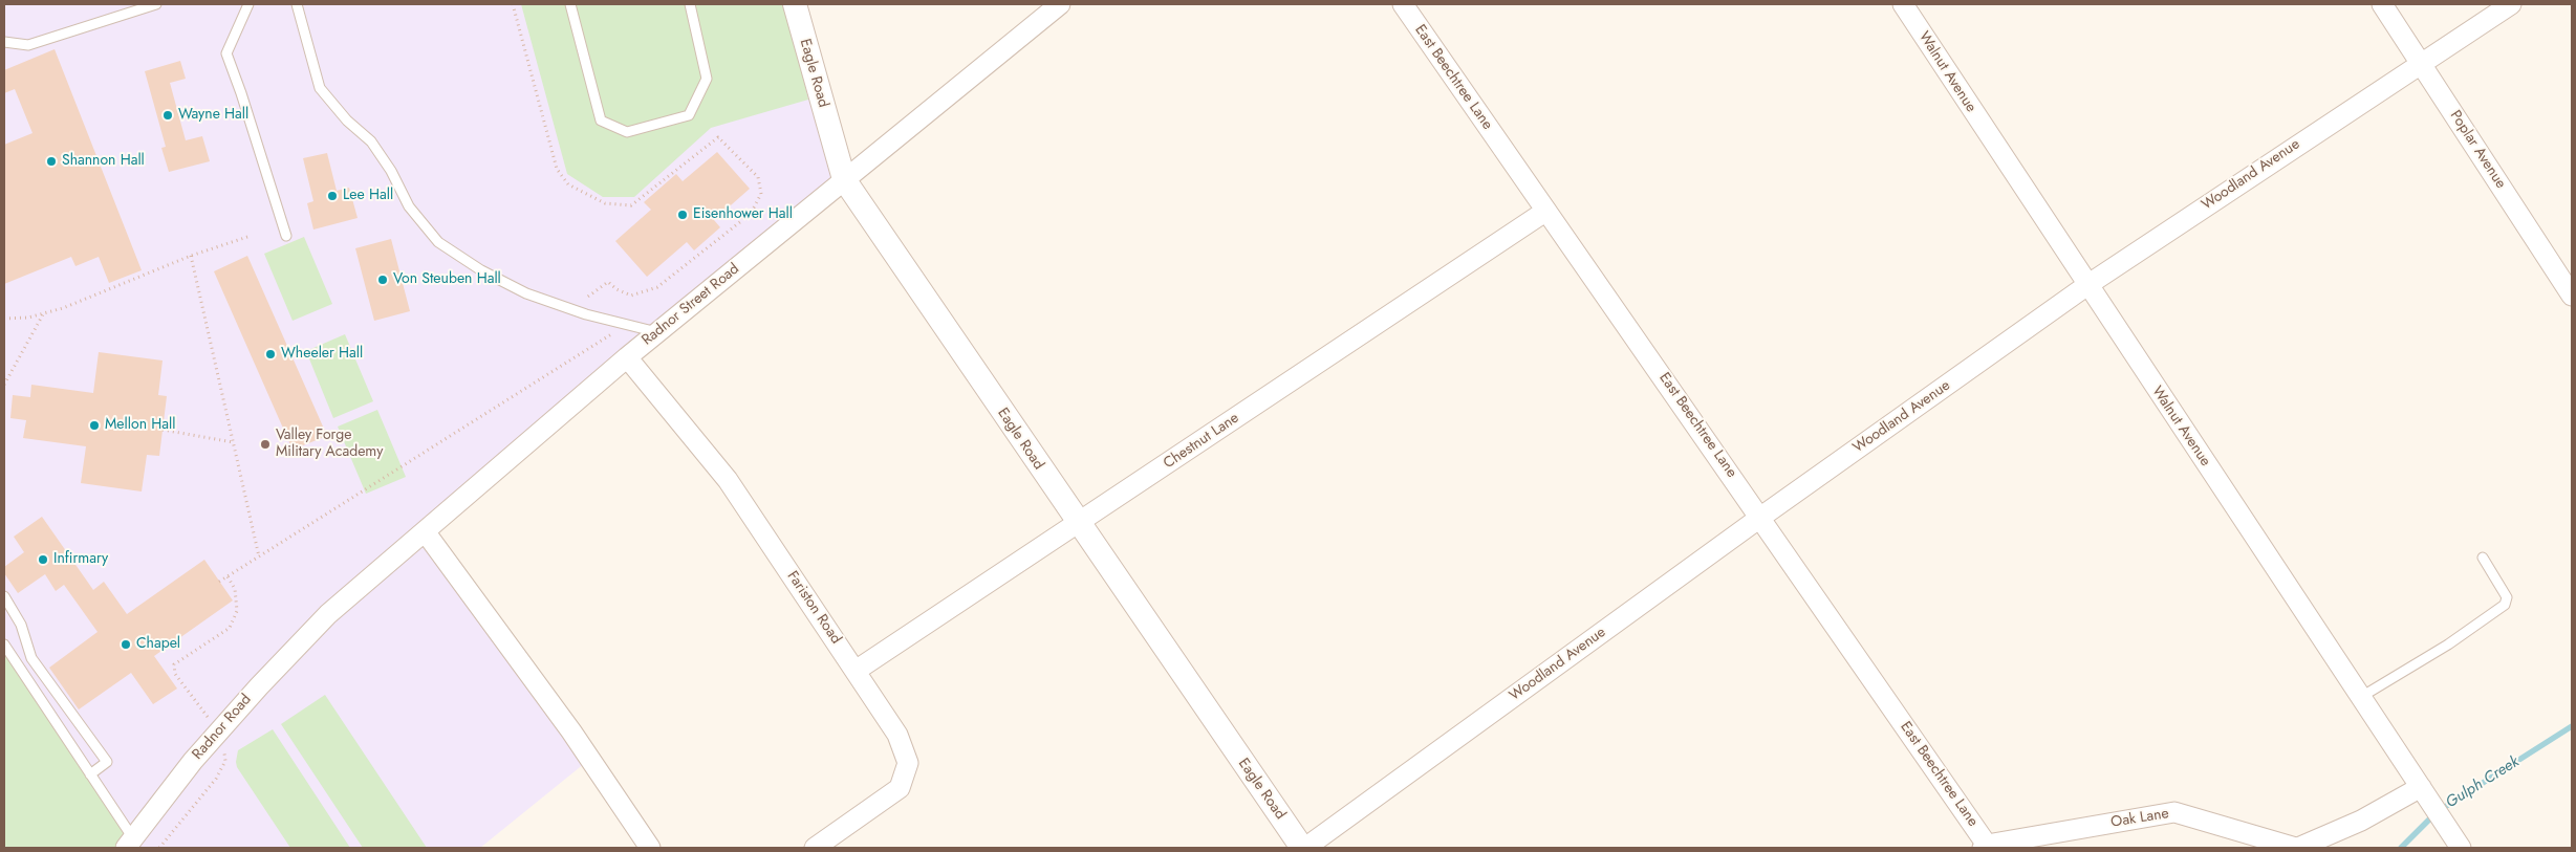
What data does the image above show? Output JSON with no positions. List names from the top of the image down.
{
  "streets": {
    "street": [
      "Walnut Avenue",
      "Eagle Road",
      "East Beechtree Lane",
      "Poplar Avenue",
      "Woodland Avenue",
      "Radnor Street Road",
      "Chestnut Lane",
      "Fariston Road",
      "Radnor Road",
      "Oak Lane"
    ]
  },
  "crossings": [
    ["Walnut Avenue", "Woodland Avenue"],
    ["Walnut Avenue", "Oak Lane"],
    ["Eagle Road", "Woodland Avenue"],
    ["Eagle Road", "Radnor Street Road"],
    ["Eagle Road", "Chestnut Lane"],
    ["East Beechtree Lane", "Woodland Avenue"],
    ["East Beechtree Lane", "Chestnut Lane"],
    ["East Beechtree Lane", "Oak Lane"],
    ["Poplar Avenue", "Woodland Avenue"],
    ["Radnor Street Road", "Fariston Road"],
    ["Radnor Street Road", "Radnor Road"],
    ["Chestnut Lane", "Fariston Road"]
  ],
  "water": ["Gulph Creek"],
  "places": [
    "Wayne Hall",
    "Shannon Hall",
    "Lee Hall",
    "Eisenhower Hall",
    "Von Steuben Hall",
    "Wheeler Hall",
    "Mellon Hall",
    "Valley Forge Military Academy",
    "Infirmary",
    "Chapel"
  ]
}
